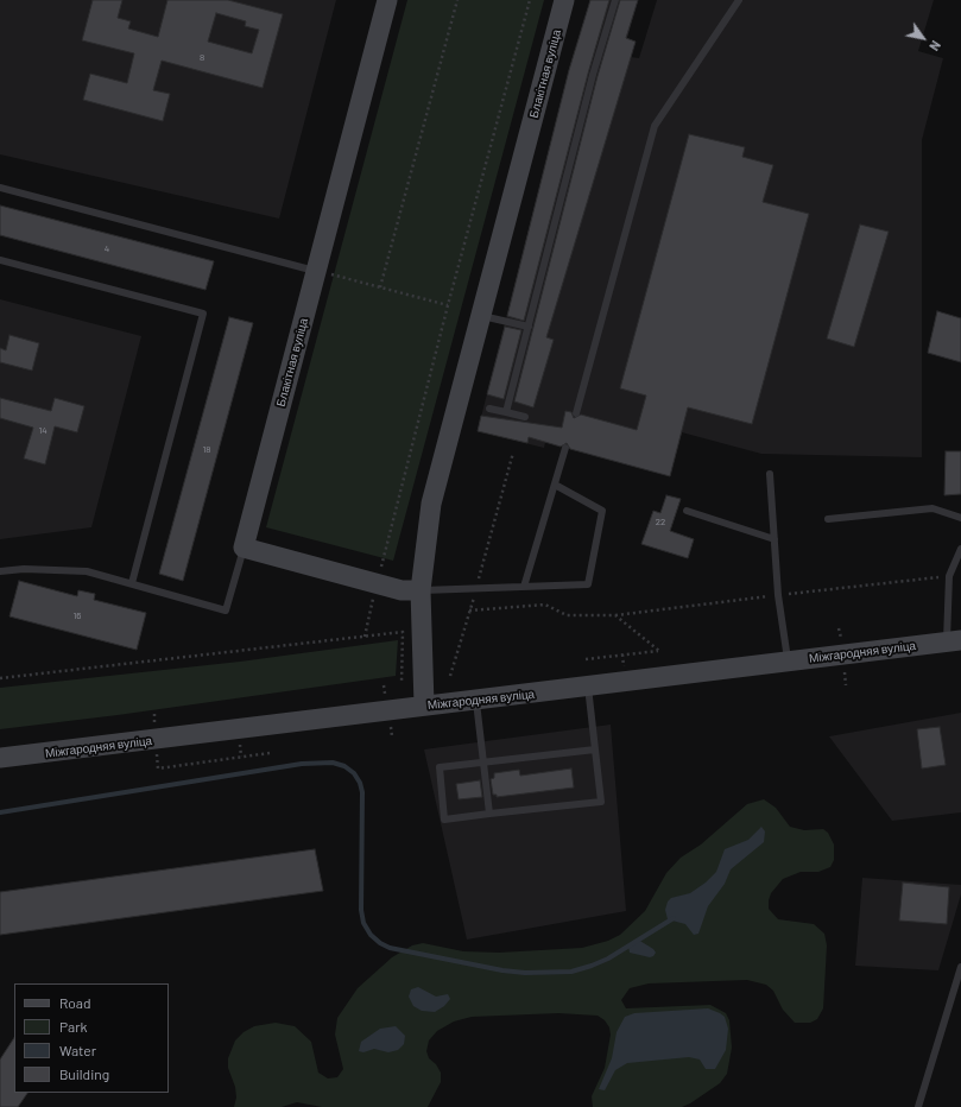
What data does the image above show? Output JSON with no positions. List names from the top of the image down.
{
  "streets": {
    "street": ["Блакітная вуліца", "Міжгародняя вуліца"]
  },
  "crossings": [
    ["Блакітная вуліца", "Міжгародняя вуліца"]
  ],
  "house_numbers": [
    "8",
    "4",
    "14",
    "18",
    "22",
    "16"
  ],
  "legend": [
    "Road",
    "Park",
    "Water",
    "Building"
  ],
  "north": "bottom right"
}
